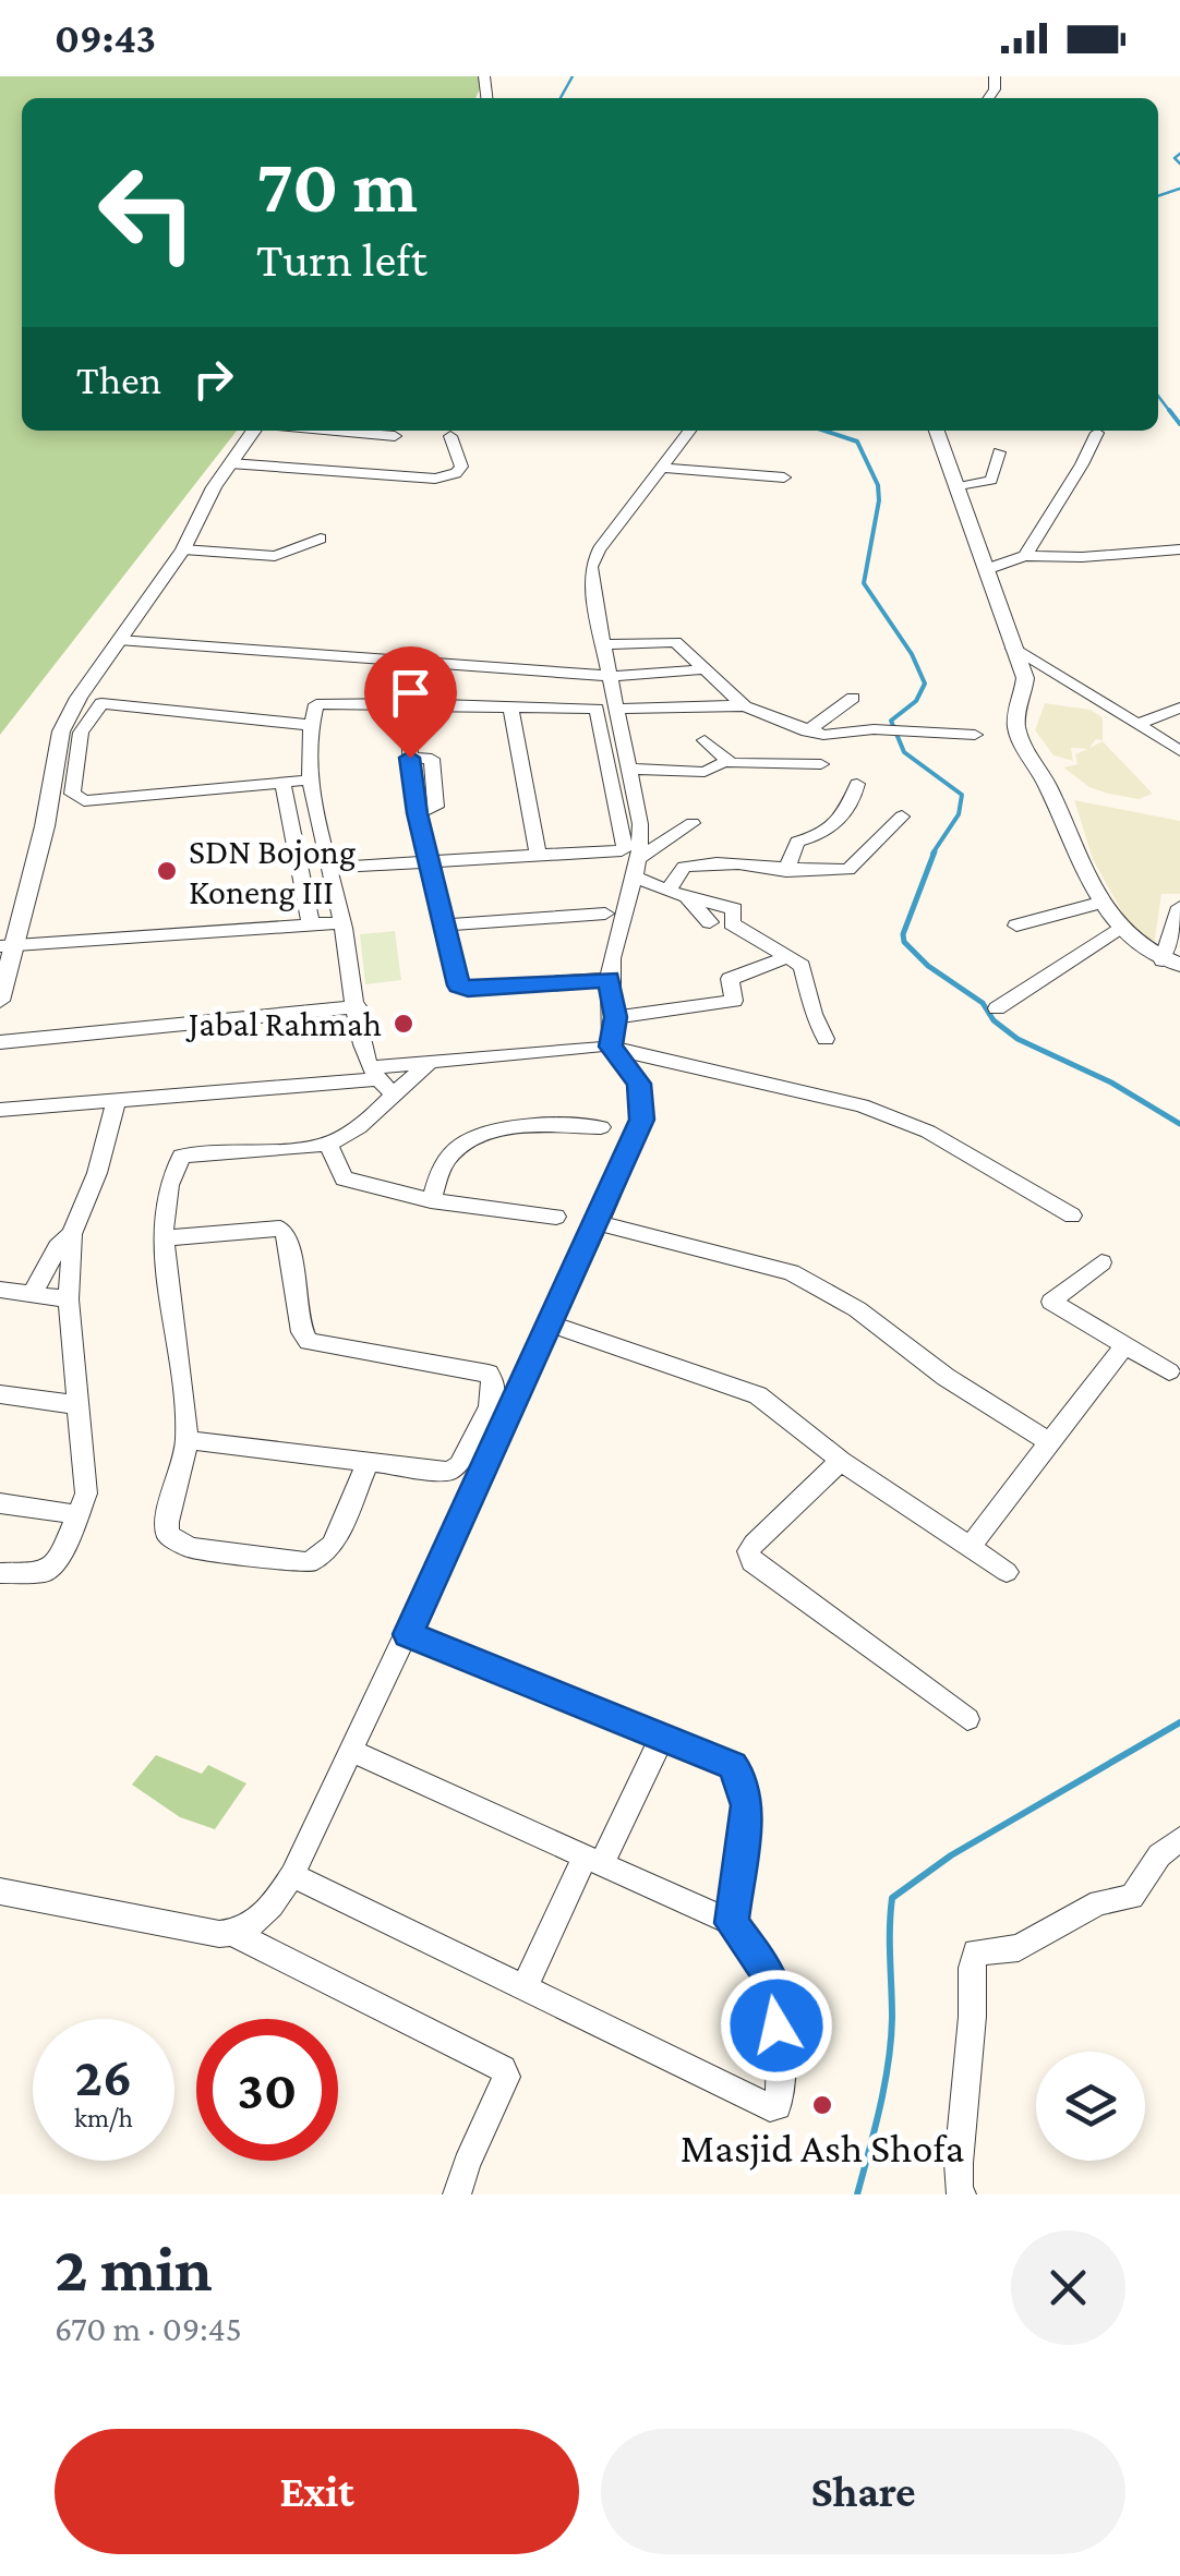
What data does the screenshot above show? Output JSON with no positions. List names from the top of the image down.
{
  "places": ["SDN Bojong Koneng III", "Jabal Rahmah", "Masjid Ash Shofa"],
  "page": {
    "status": "09:43",
    "turn": ["70 m", "Turn left"],
    "then": "Then",
    "speed": "26 km/h",
    "limit": "30",
    "heading": ["2 min", "670 m · 09:45"],
    "buttons": ["Exit", "Share"]
  }
}
